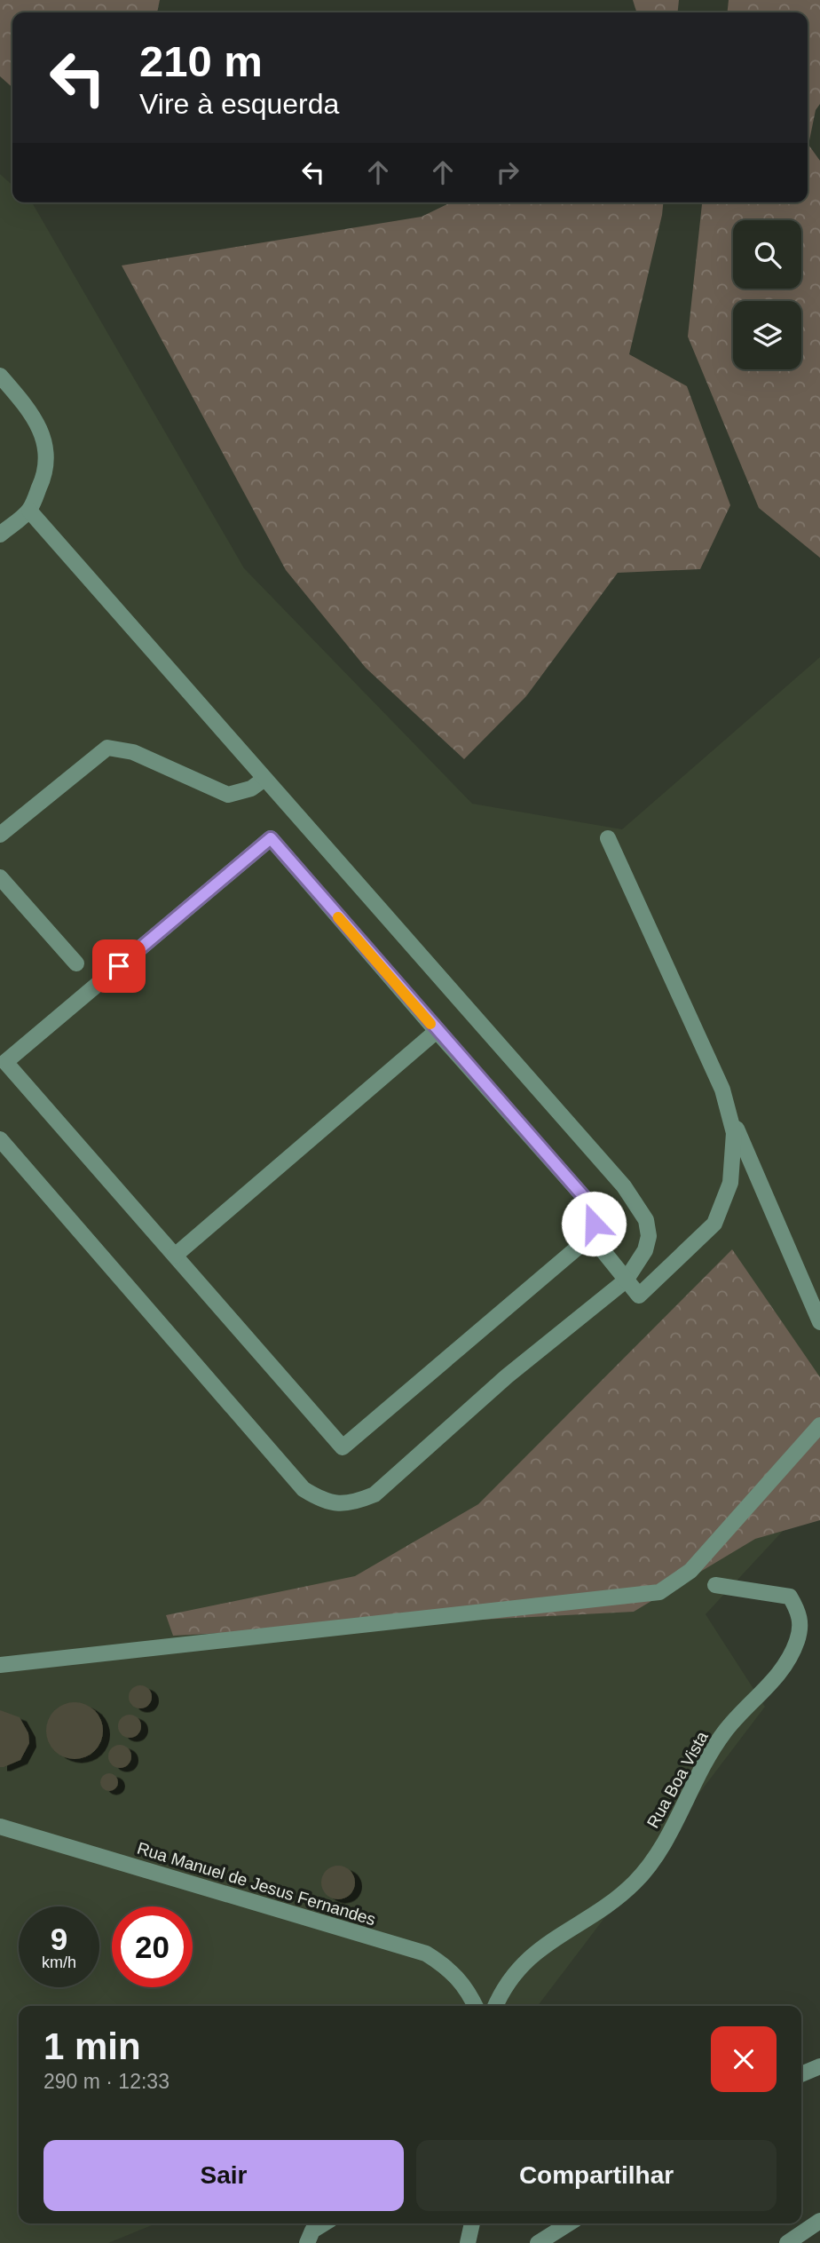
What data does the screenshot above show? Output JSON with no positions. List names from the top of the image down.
{
  "streets": {
    "street": ["Rua Boa Vista", "Rua Manuel de Jesus Fernandes"]
  },
  "page": {
    "turn": ["210 m", "Vire à esquerda"],
    "speed": "9 km/h",
    "limit": "20",
    "heading": ["1 min", "290 m · 12:33"],
    "buttons": ["Sair", "Compartilhar"]
  }
}
